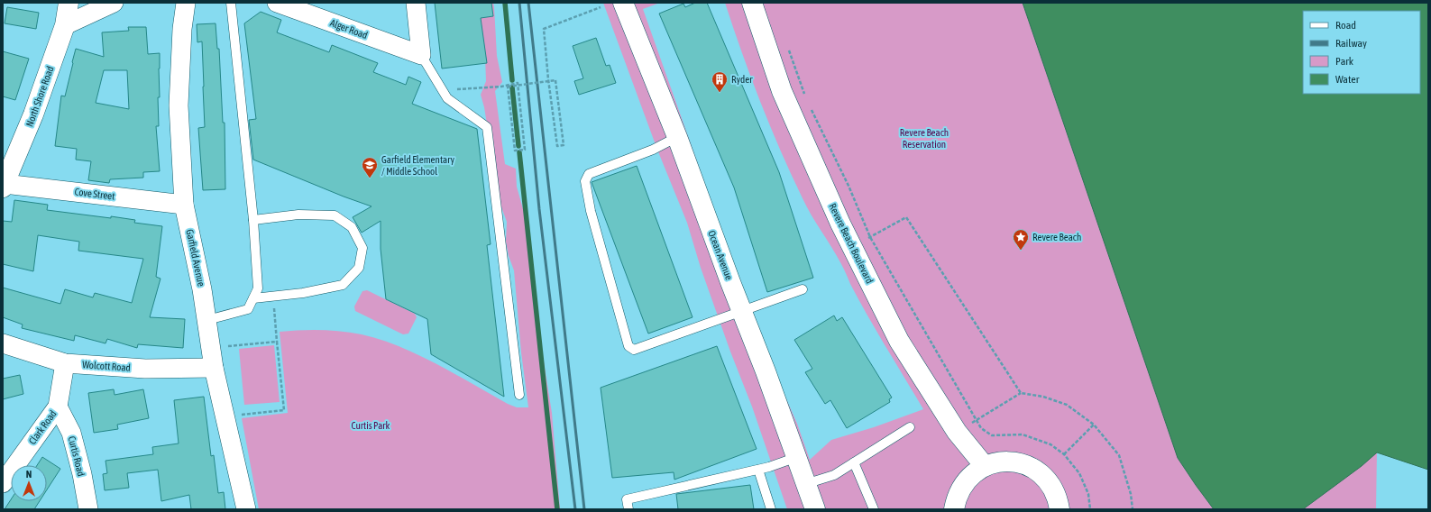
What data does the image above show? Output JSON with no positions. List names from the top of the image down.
{
  "streets": {
    "main road": ["North Shore Road", "Revere Beach Boulevard", "Ocean Avenue"],
    "street": [
      "Alger Road",
      "Cove Street",
      "Garfield Avenue",
      "Wolcott Road",
      "Clark Road",
      "Curtis Road"
    ]
  },
  "crossings": [
    ["North Shore Road", "Cove Street"],
    ["Cove Street", "Garfield Avenue"],
    ["Garfield Avenue", "Wolcott Road"],
    ["Wolcott Road", "Clark Road"],
    ["Clark Road", "Curtis Road"]
  ],
  "parks": ["Revere Beach Reservation", "Curtis Park"],
  "places": {
    "building": ["Ryder"],
    "school or university": ["Garfield Elementary / Middle School"],
    "place": ["Revere Beach"]
  },
  "legend": [
    "Road",
    "Railway",
    "Park",
    "Water"
  ],
  "north": "top"
}
